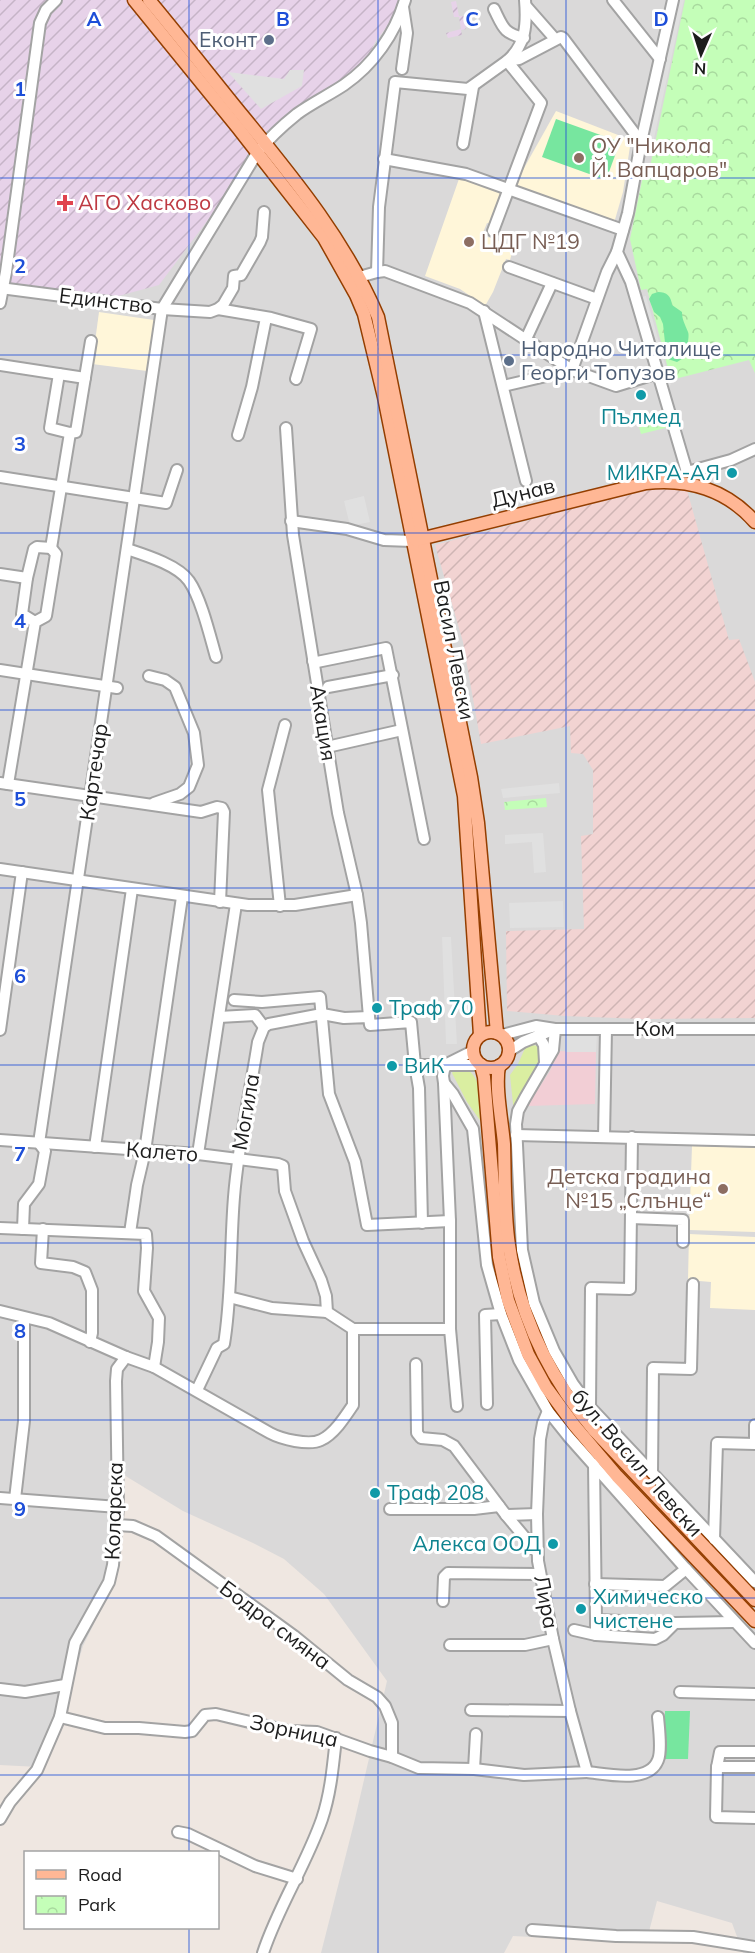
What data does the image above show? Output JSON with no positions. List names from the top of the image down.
{
  "streets": {
    "main road": ["Дунав", "Васил Левски", "бул. Васил Левски"],
    "street": [
      "Единство",
      "Акация",
      "Картечар",
      "Ком",
      "Могила",
      "Калето",
      "Коларска",
      "Лира",
      "Бодра смяна",
      "Зорница"
    ]
  },
  "crossings": [
    ["Единство", "Картечар"],
    ["Дунав", "Васил Левски"],
    ["Дунав", "Акация"],
    ["Васил Левски", "Ком"],
    ["Васил Левски", "бул. Васил Левски"],
    ["Картечар", "Калето"],
    ["Ком", "бул. Васил Левски"],
    ["Могила", "Калето"],
    ["Коларска", "Бодра смяна"],
    ["Коларска", "Зорница"],
    ["Лира", "Зорница"],
    ["Бодра смяна", "Зорница"]
  ],
  "places": {
    "other": [
      "Еконт",
      "ОУ \"Никола Й. Вапцаров\"",
      "ЦДГ №19",
      "Народно Читалище Георги Топузов",
      "Пълмед",
      "МИКРА-АЯ",
      "Траф 70",
      "ВиК",
      "Детска градина №15 „Слънце“",
      "Траф 208",
      "Алекса ООД",
      "Химическо чистене"
    ],
    "health": ["АГО Хасково"]
  },
  "legend": ["Road", "Park"],
  "north": "bottom",
  "grid": {
    "columns": [
      "A",
      "B",
      "C",
      "D"
    ],
    "rows": [
      "1",
      "2",
      "3",
      "4",
      "5",
      "6",
      "7",
      "8",
      "9"
    ]
  }
}
